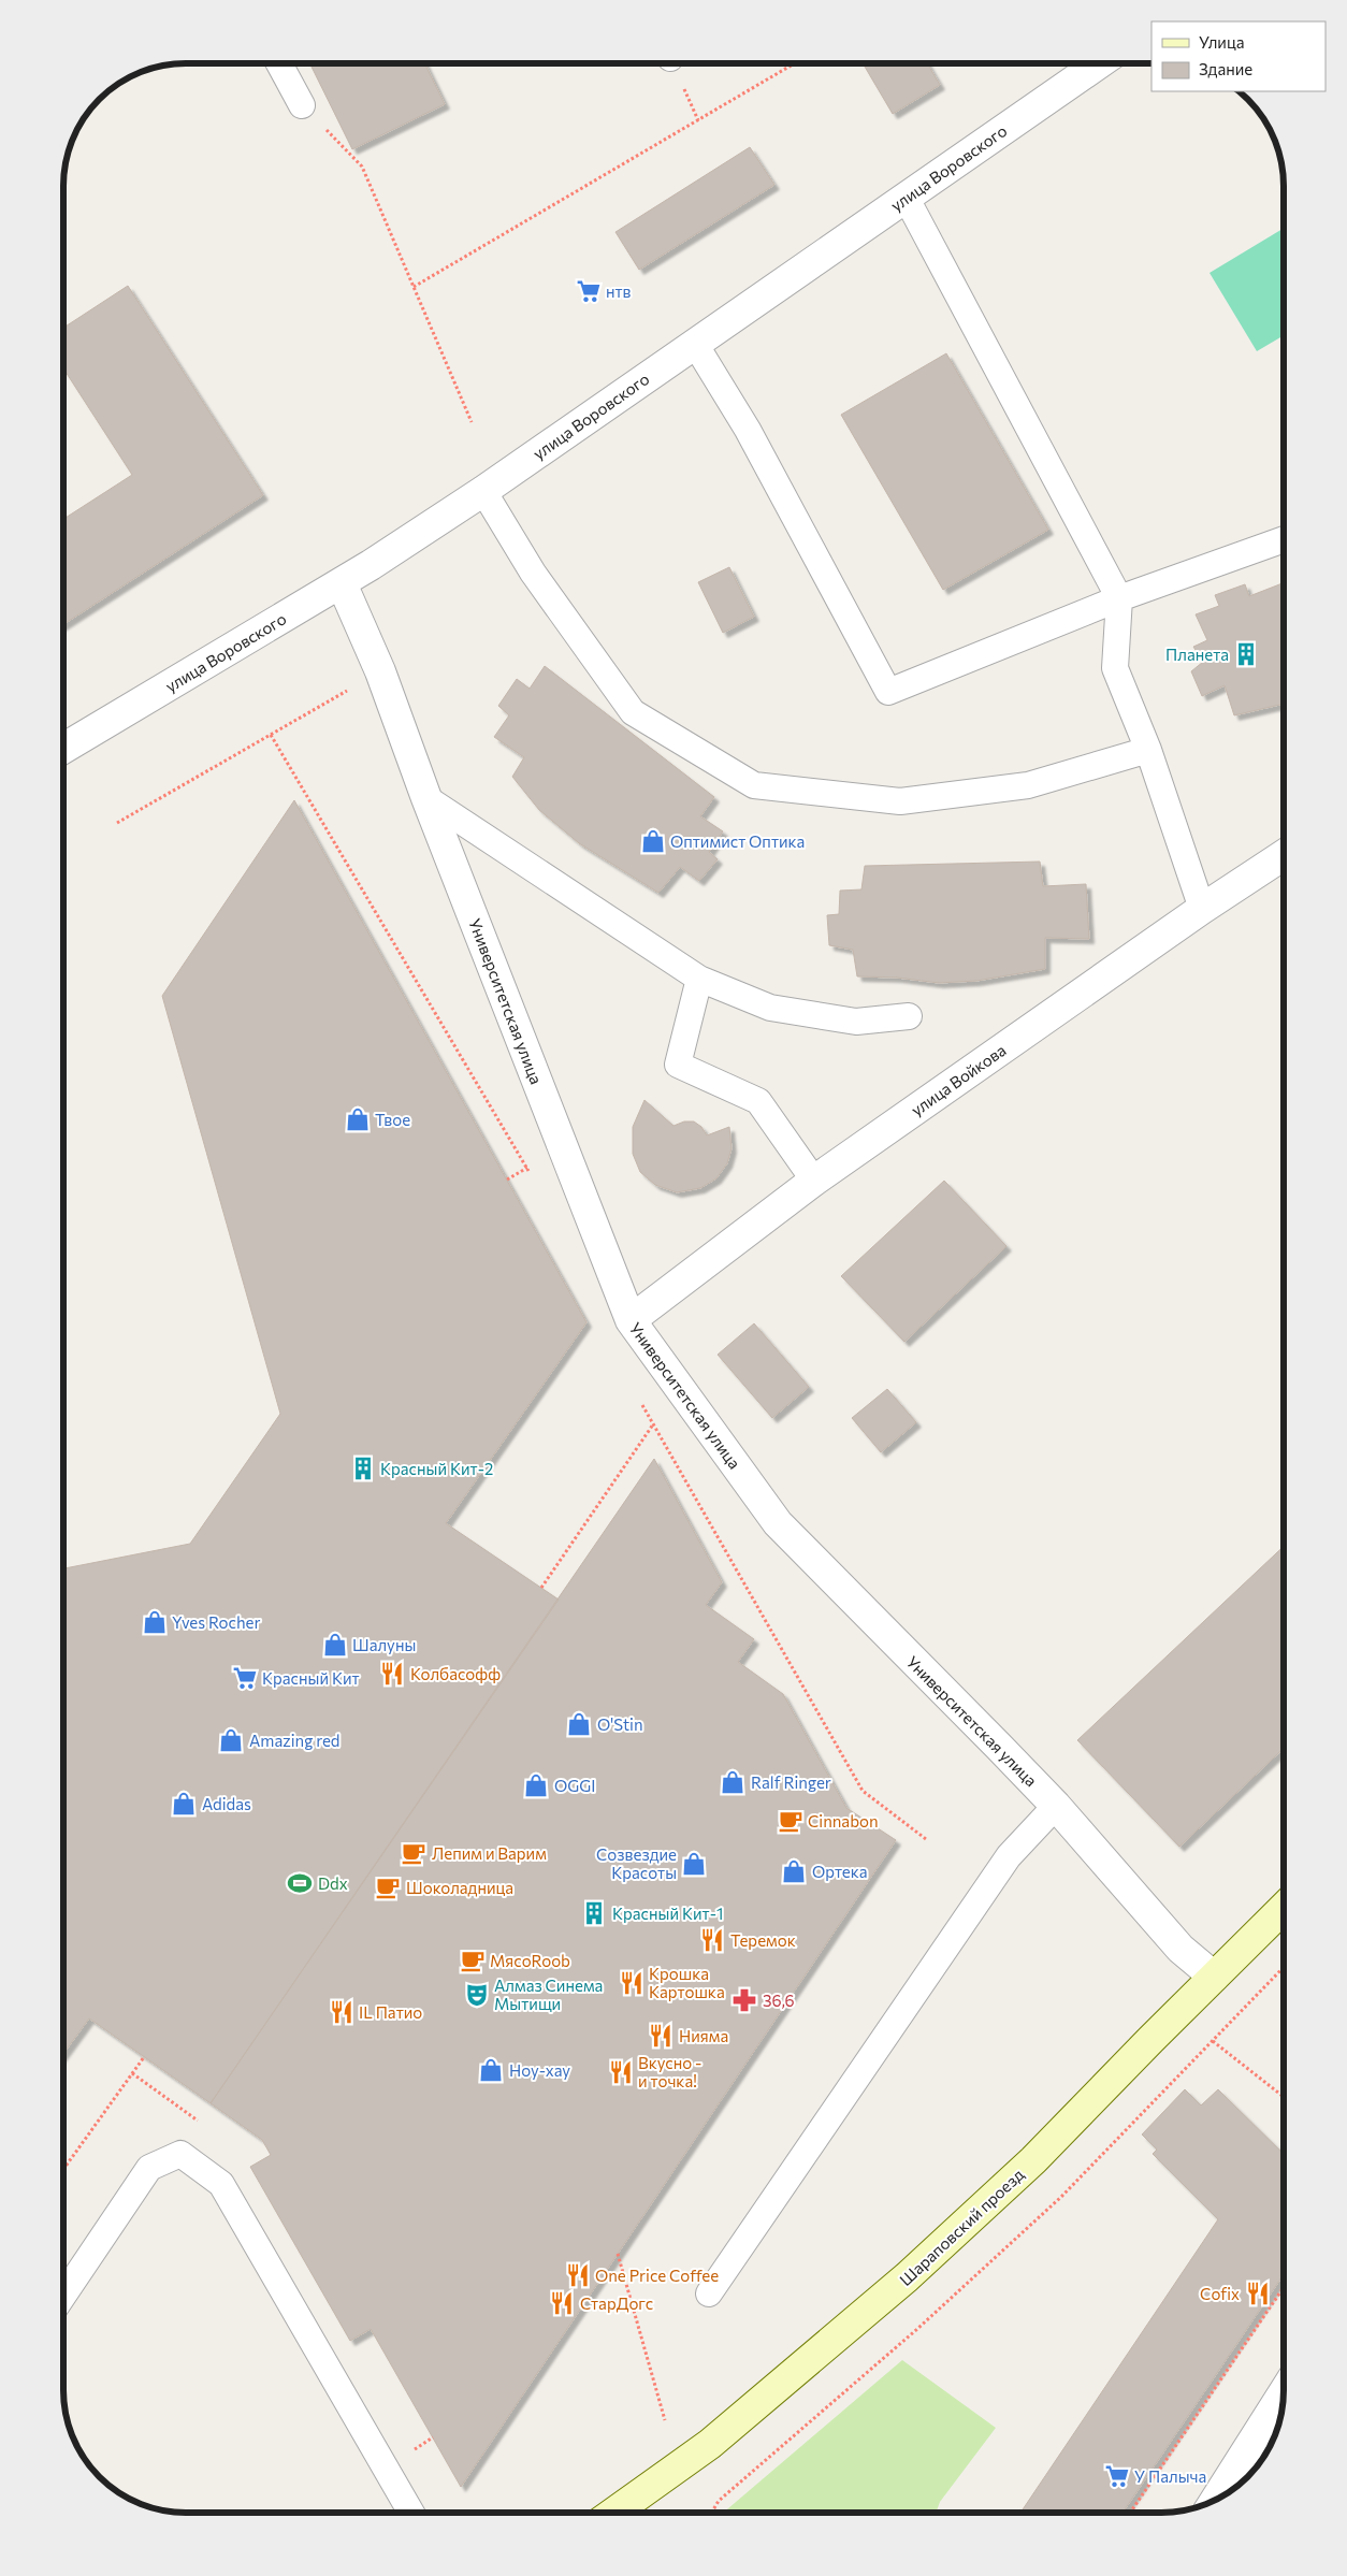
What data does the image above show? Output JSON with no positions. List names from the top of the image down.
{
  "streets": {
    "main road": ["Шараповский проезд"],
    "street": ["улица Воровского", "Университетская улица", "улица Войкова"]
  },
  "crossings": [
    ["улица Воровского", "Университетская улица"],
    ["Университетская улица", "улица Войкова"],
    ["Университетская улица", "Шараповский проезд"]
  ],
  "places": {
    "supermarket": ["нтв", "Красный Кит", "У Палыча"],
    "building": ["Планета", "Красный Кит-2", "Красный Кит-1"],
    "shop": [
      "Оптимист Оптика",
      "Твое",
      "Yves Rocher",
      "Шалуны",
      "O'Stin",
      "Amazing red",
      "Ralf Ringer",
      "OGGI",
      "Adidas",
      "Созвездие Красоты",
      "Ортека",
      "Ноу-хау"
    ],
    "restaurant": [
      "Колбасофф",
      "Теремок",
      "Крошка Картошка",
      "IL Патио",
      "Нияма",
      "Вкусно - и точка!",
      "One Price Coffee",
      "Cofix",
      "СтарДогс"
    ],
    "cafe": [
      "Cinnabon",
      "Лепим и Варим",
      "Шоколадница",
      "МясоRoob"
    ],
    "sports": ["Ddx"],
    "theatre": ["Алмаз Синема Мытищи"],
    "pharmacy": ["36,6"]
  },
  "legend": ["Улица", "Здание"]
}
